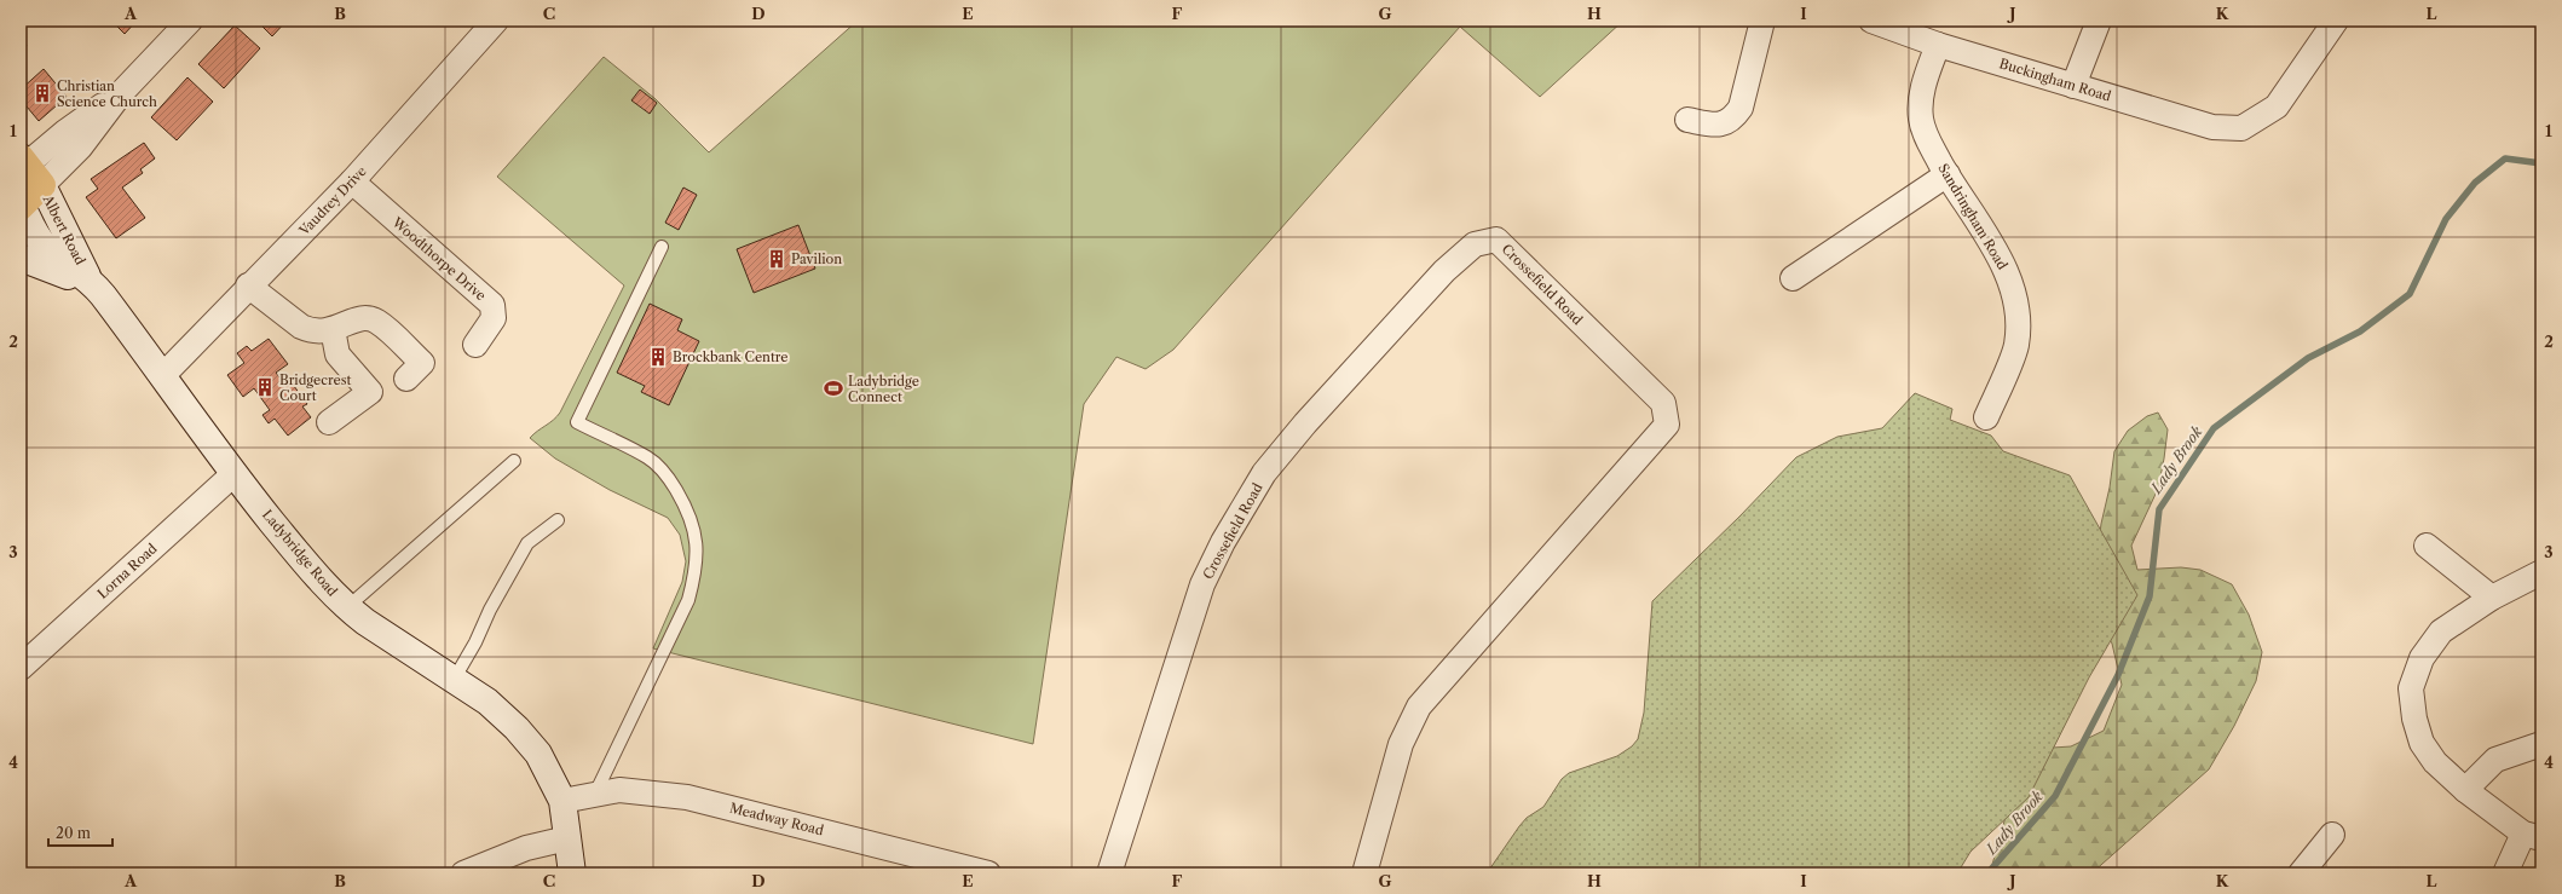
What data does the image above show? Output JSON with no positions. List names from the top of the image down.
{
  "streets": {
    "main road": ["Albert Road"],
    "street": [
      "Buckingham Road",
      "Vaudrey Drive",
      "Sandringham Road",
      "Woodthorpe Drive",
      "Crossefield Road",
      "Ladybridge Road",
      "Lorna Road",
      "Meadway Road"
    ]
  },
  "crossings": [
    ["Buckingham Road", "Sandringham Road"],
    ["Vaudrey Drive", "Woodthorpe Drive"],
    ["Vaudrey Drive", "Ladybridge Road"],
    ["Albert Road", "Ladybridge Road"],
    ["Ladybridge Road", "Lorna Road"],
    ["Ladybridge Road", "Meadway Road"]
  ],
  "water": ["Lady Brook"],
  "places": {
    "building": [
      "Christian Science Church",
      "Pavilion",
      "Brockbank Centre",
      "Bridgecrest Court"
    ],
    "sports": ["Ladybridge Connect"]
  },
  "scale_bar": "20 m",
  "grid": {
    "columns": [
      "A",
      "B",
      "C",
      "D",
      "E",
      "F",
      "G",
      "H",
      "I",
      "J",
      "K",
      "L"
    ],
    "rows": [
      "1",
      "2",
      "3",
      "4"
    ]
  }
}
